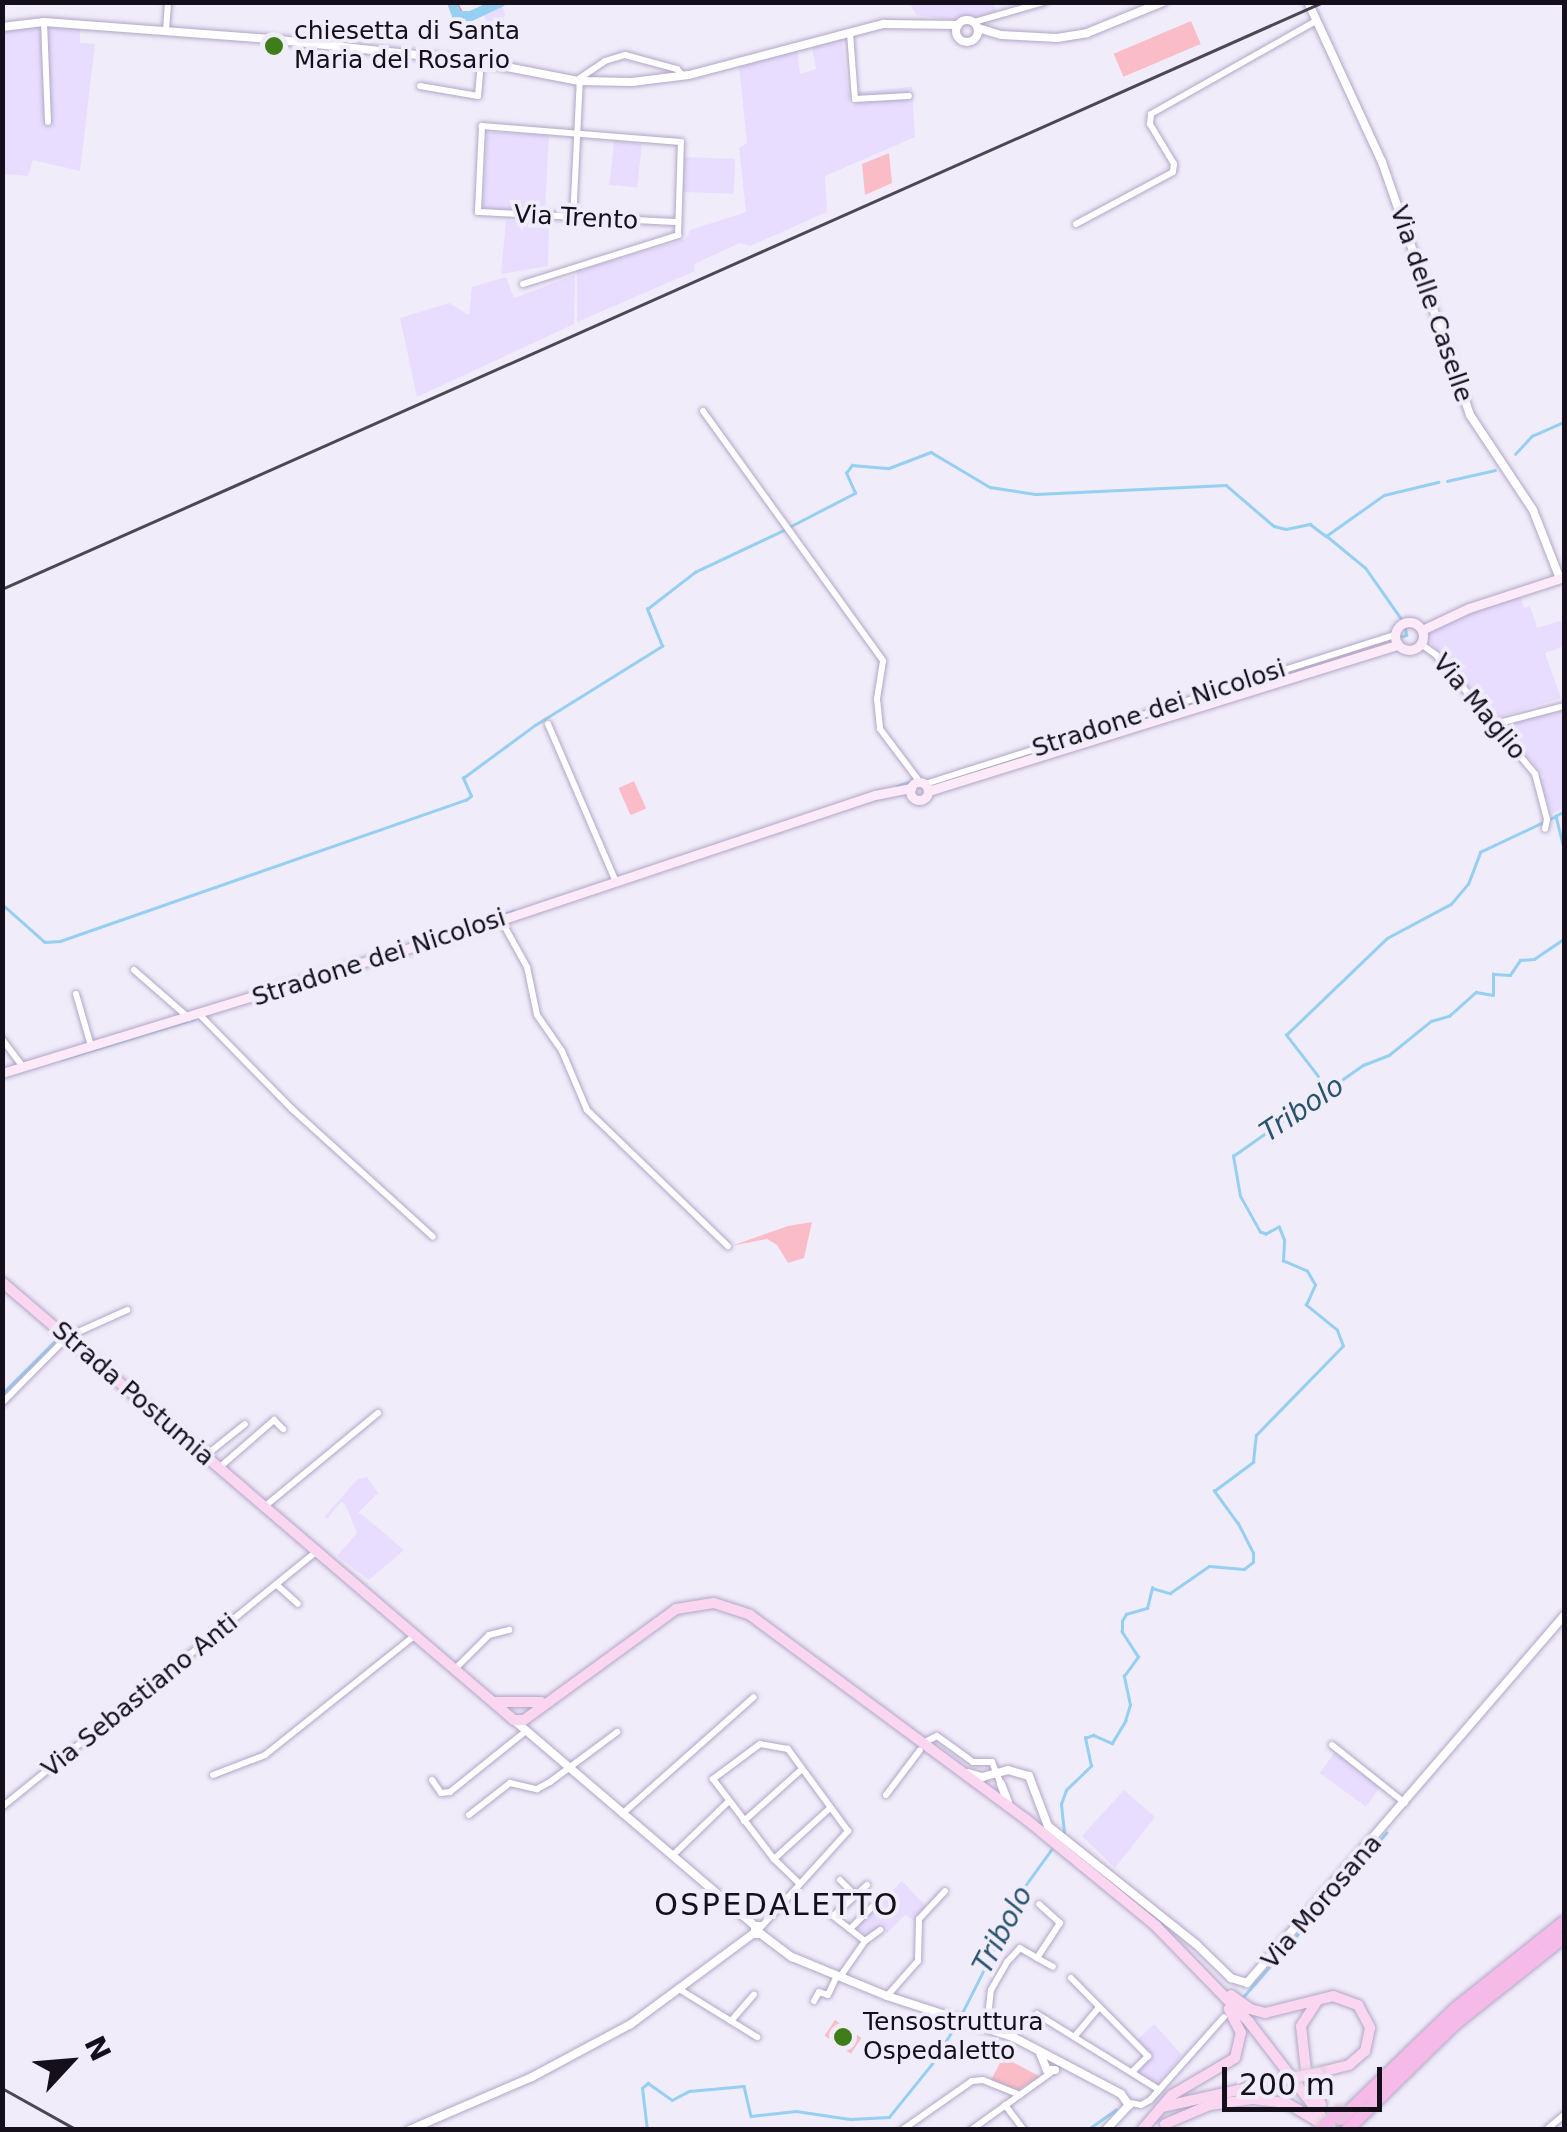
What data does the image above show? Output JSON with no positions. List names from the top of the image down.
{
  "streets": {
    "main road": ["Stradone dei Nicolosi", "Strada Postumia"],
    "street": [
      "Via Trento",
      "Via delle Caselle",
      "Via Maglio",
      "Via Sebastiano Anti",
      "Via Morosana"
    ]
  },
  "crossings": [
    ["Via Maglio", "Stradone dei Nicolosi"],
    ["Strada Postumia", "Via Sebastiano Anti"]
  ],
  "districts": ["OSPEDALETTO"],
  "water": ["Tribolo"],
  "places": ["chiesetta di Santa Maria del Rosario", "Tensostruttura Ospedaletto"],
  "scale_bar": "200 m",
  "north": "top right"
}
